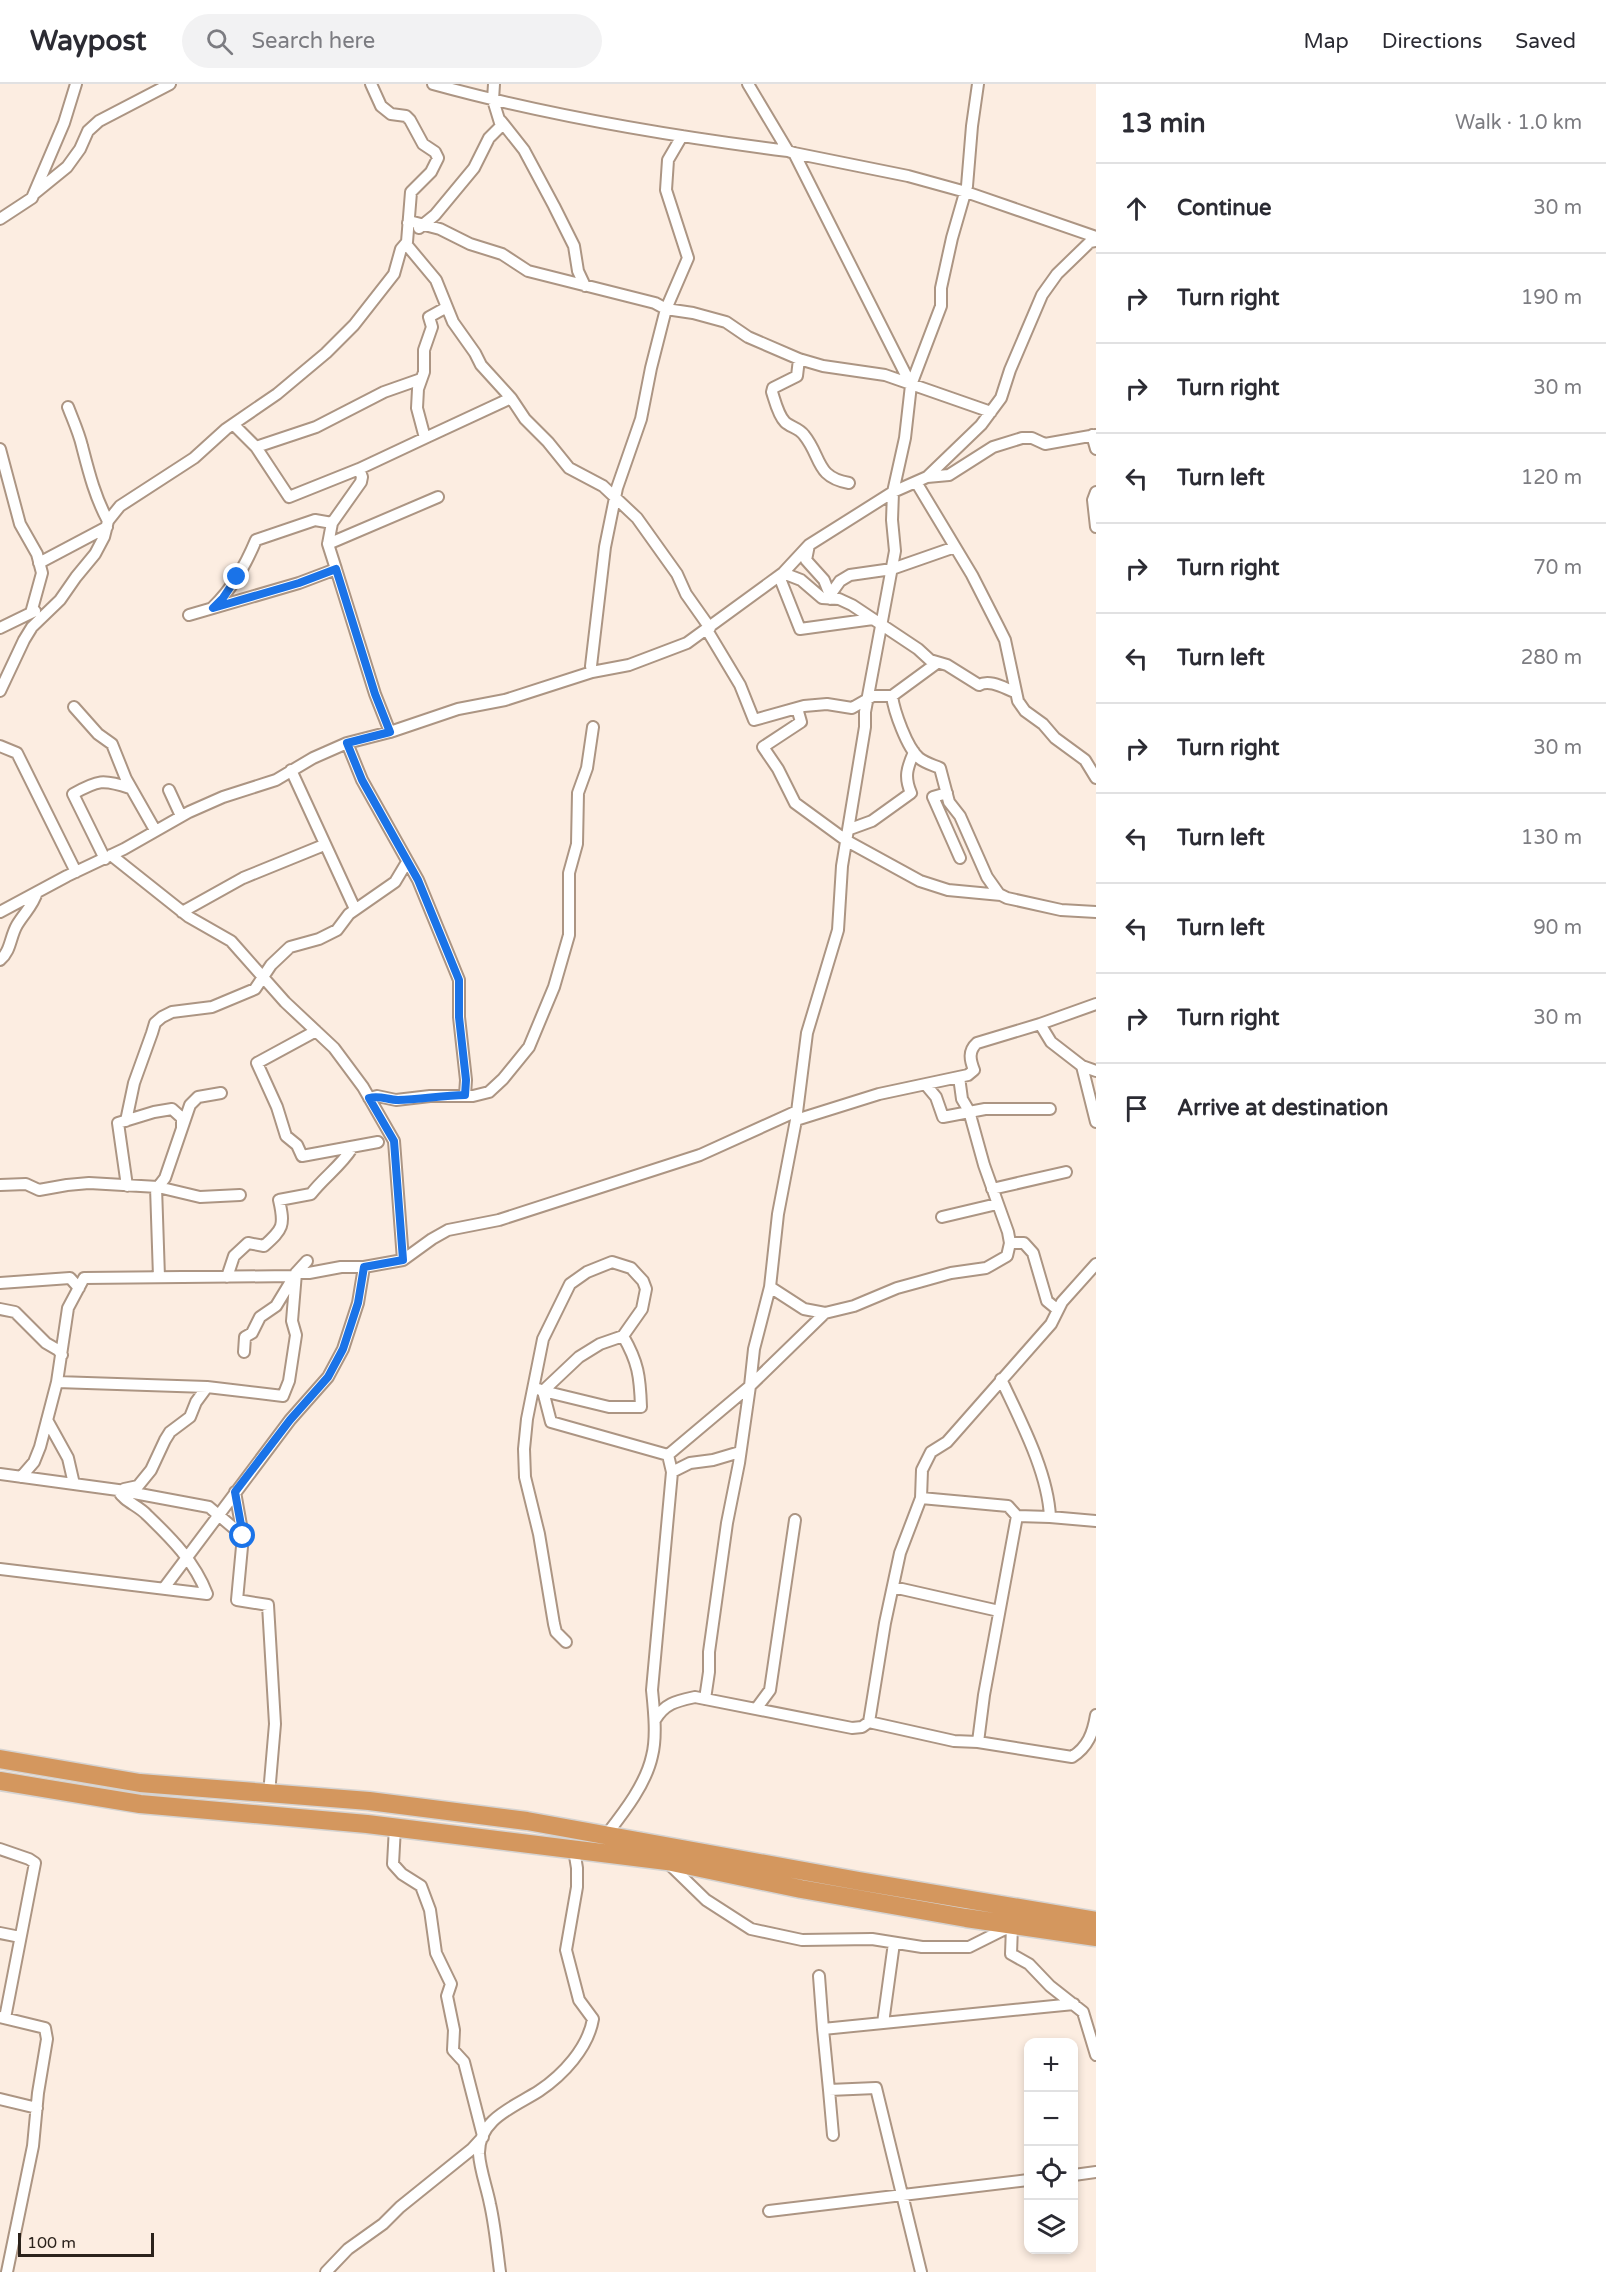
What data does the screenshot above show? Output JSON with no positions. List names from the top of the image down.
{
  "scale_bar": "100 m",
  "page": {
    "header": "Waypost",
    "search": "Search here",
    "nav": ["Map", "Directions", "Saved"],
    "heading": ["13 min", "Walk · 1.0 km"],
    "list": [
      ["Continue", "30 m"],
      ["Turn right", "190 m"],
      ["Turn right", "30 m"],
      ["Turn left", "120 m"],
      ["Turn right", "70 m"],
      ["Turn left", "280 m"],
      ["Turn right", "30 m"],
      ["Turn left", "130 m"],
      ["Turn left", "90 m"],
      ["Turn right", "30 m"],
      "Arrive at destination"
    ],
    "map_buttons": ["+", "−"],
    "scale": "100 m"
  }
}
